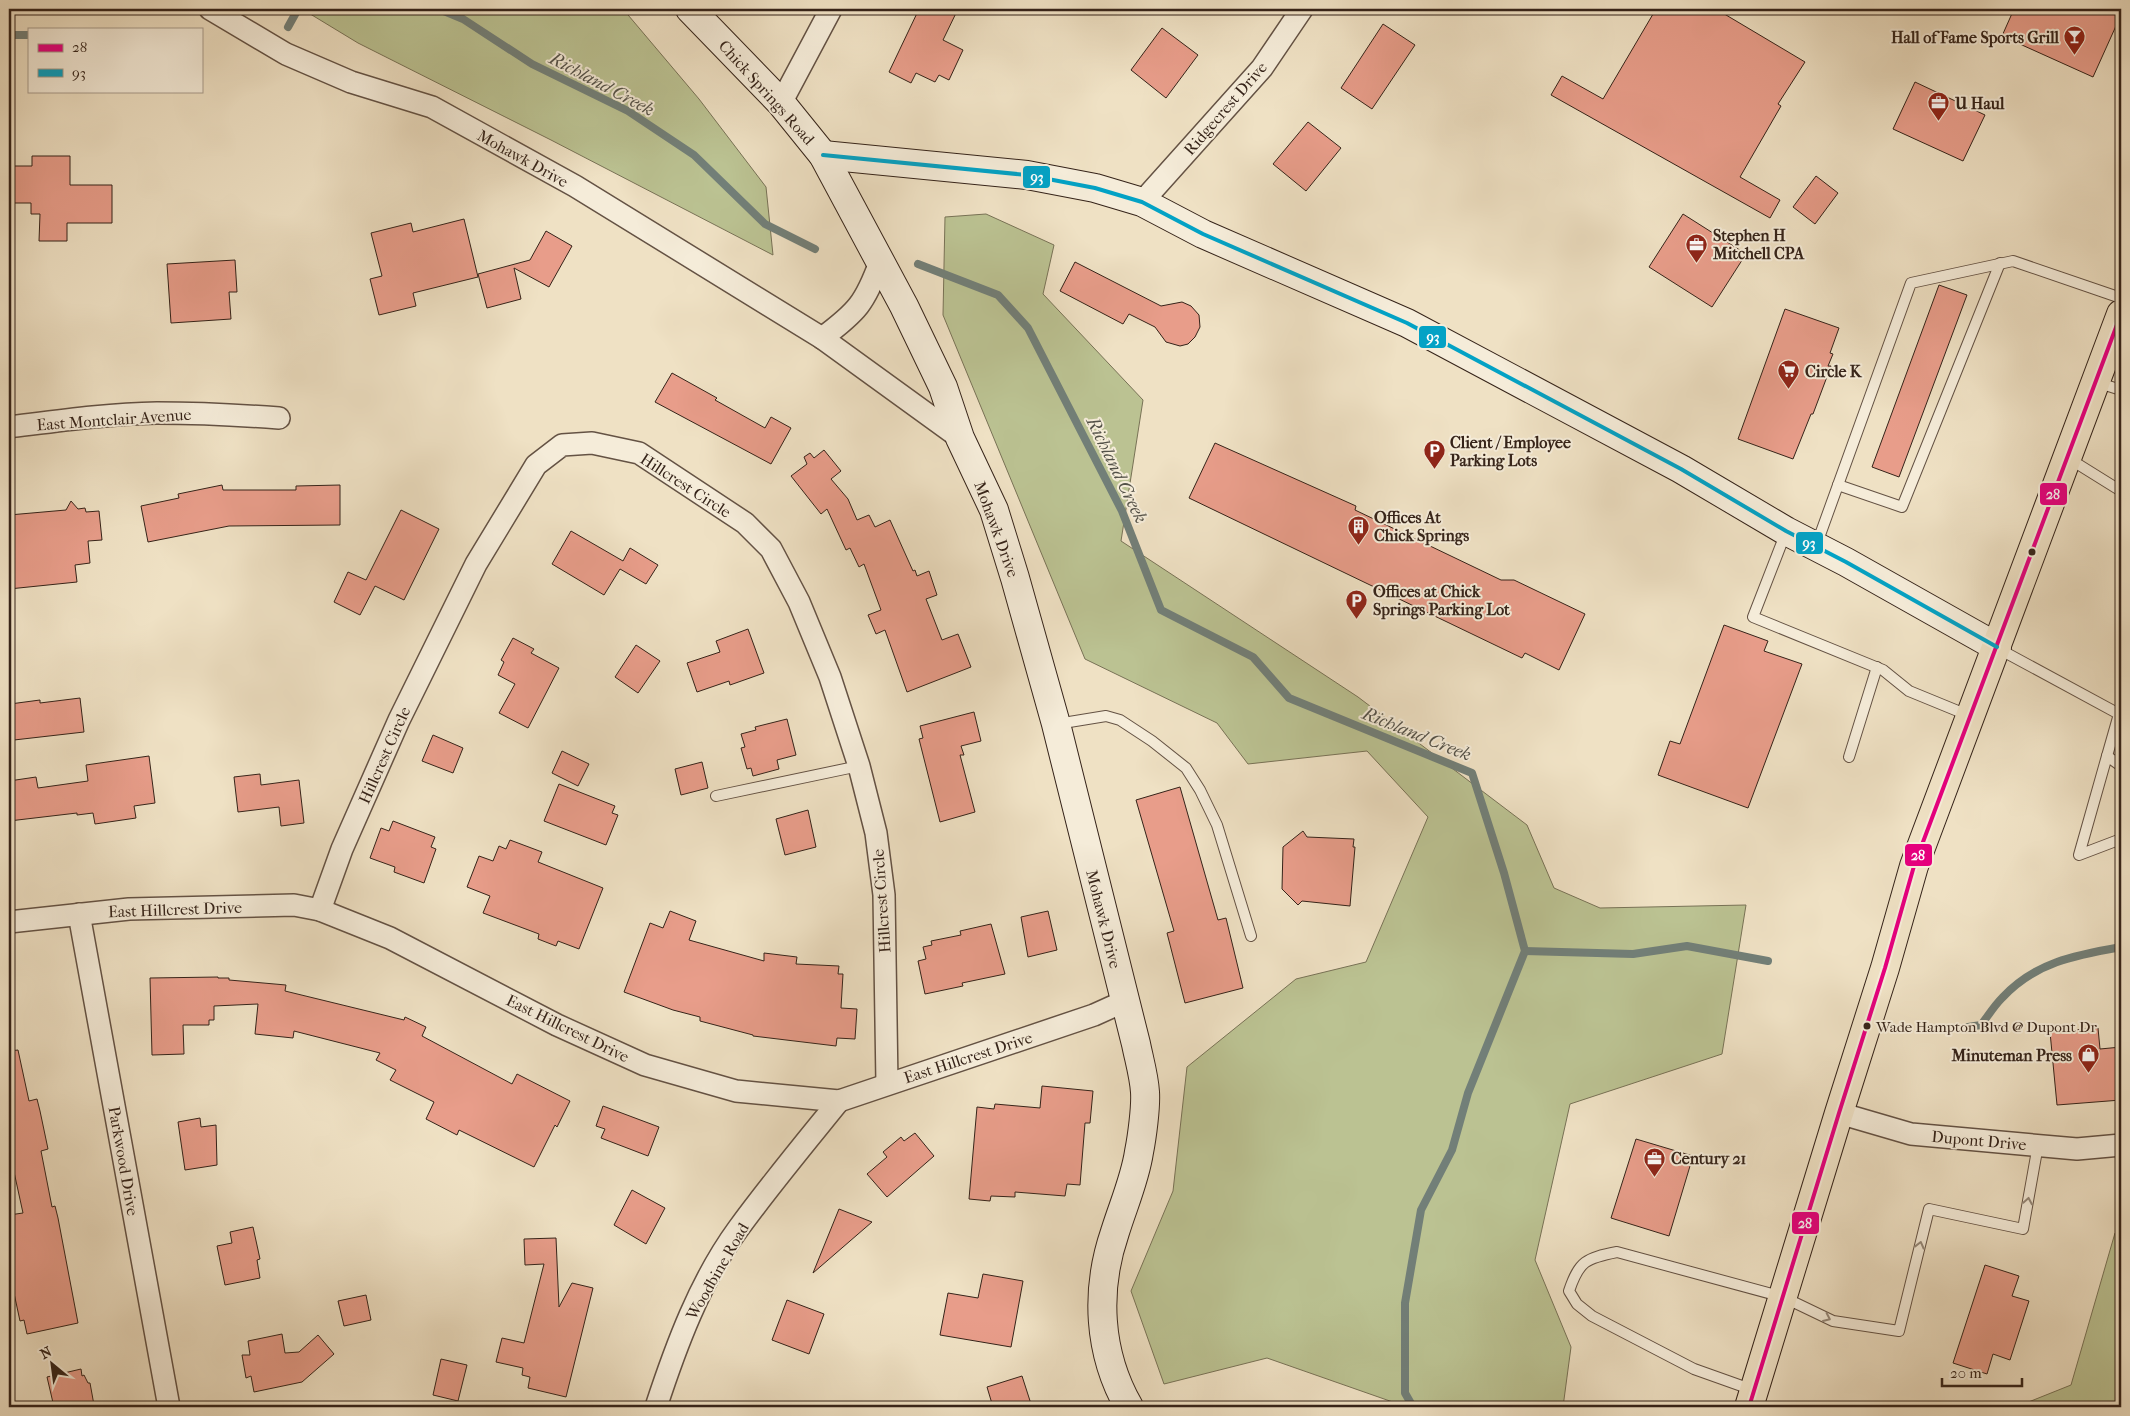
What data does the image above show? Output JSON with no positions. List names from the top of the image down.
{
  "streets": {
    "street": [
      "Chick Springs Road",
      "Ridgecrest Drive",
      "Mohawk Drive",
      "East Montclair Avenue",
      "Hillcrest Circle",
      "East Hillcrest Drive",
      "Dupont Drive",
      "Parkwood Drive",
      "Woodbine Road"
    ]
  },
  "crossings": [
    ["Chick Springs Road", "Ridgecrest Drive"],
    ["Chick Springs Road", "Mohawk Drive"],
    ["Mohawk Drive", "East Hillcrest Drive"],
    ["Hillcrest Circle", "East Hillcrest Drive"],
    ["East Hillcrest Drive", "Parkwood Drive"],
    ["East Hillcrest Drive", "Woodbine Road"]
  ],
  "water": ["Richland Creek"],
  "places": {
    "bar": ["Hall of Fame Sports Grill"],
    "office": ["U Haul", "Stephen H Mitchell CPA", "Century 21"],
    "supermarket": ["Circle K"],
    "parking": ["Client / Employee Parking Lots", "Offices at Chick Springs Parking Lot"],
    "building": ["Offices At Chick Springs"],
    "other": ["Wade Hampton Blvd @ Dupont Dr"],
    "shop": ["Minuteman Press"]
  },
  "lines": ["transit line 93", "transit line 28"],
  "legend": ["28", "93"],
  "scale_bar": "20 m",
  "north": "top left"
}
